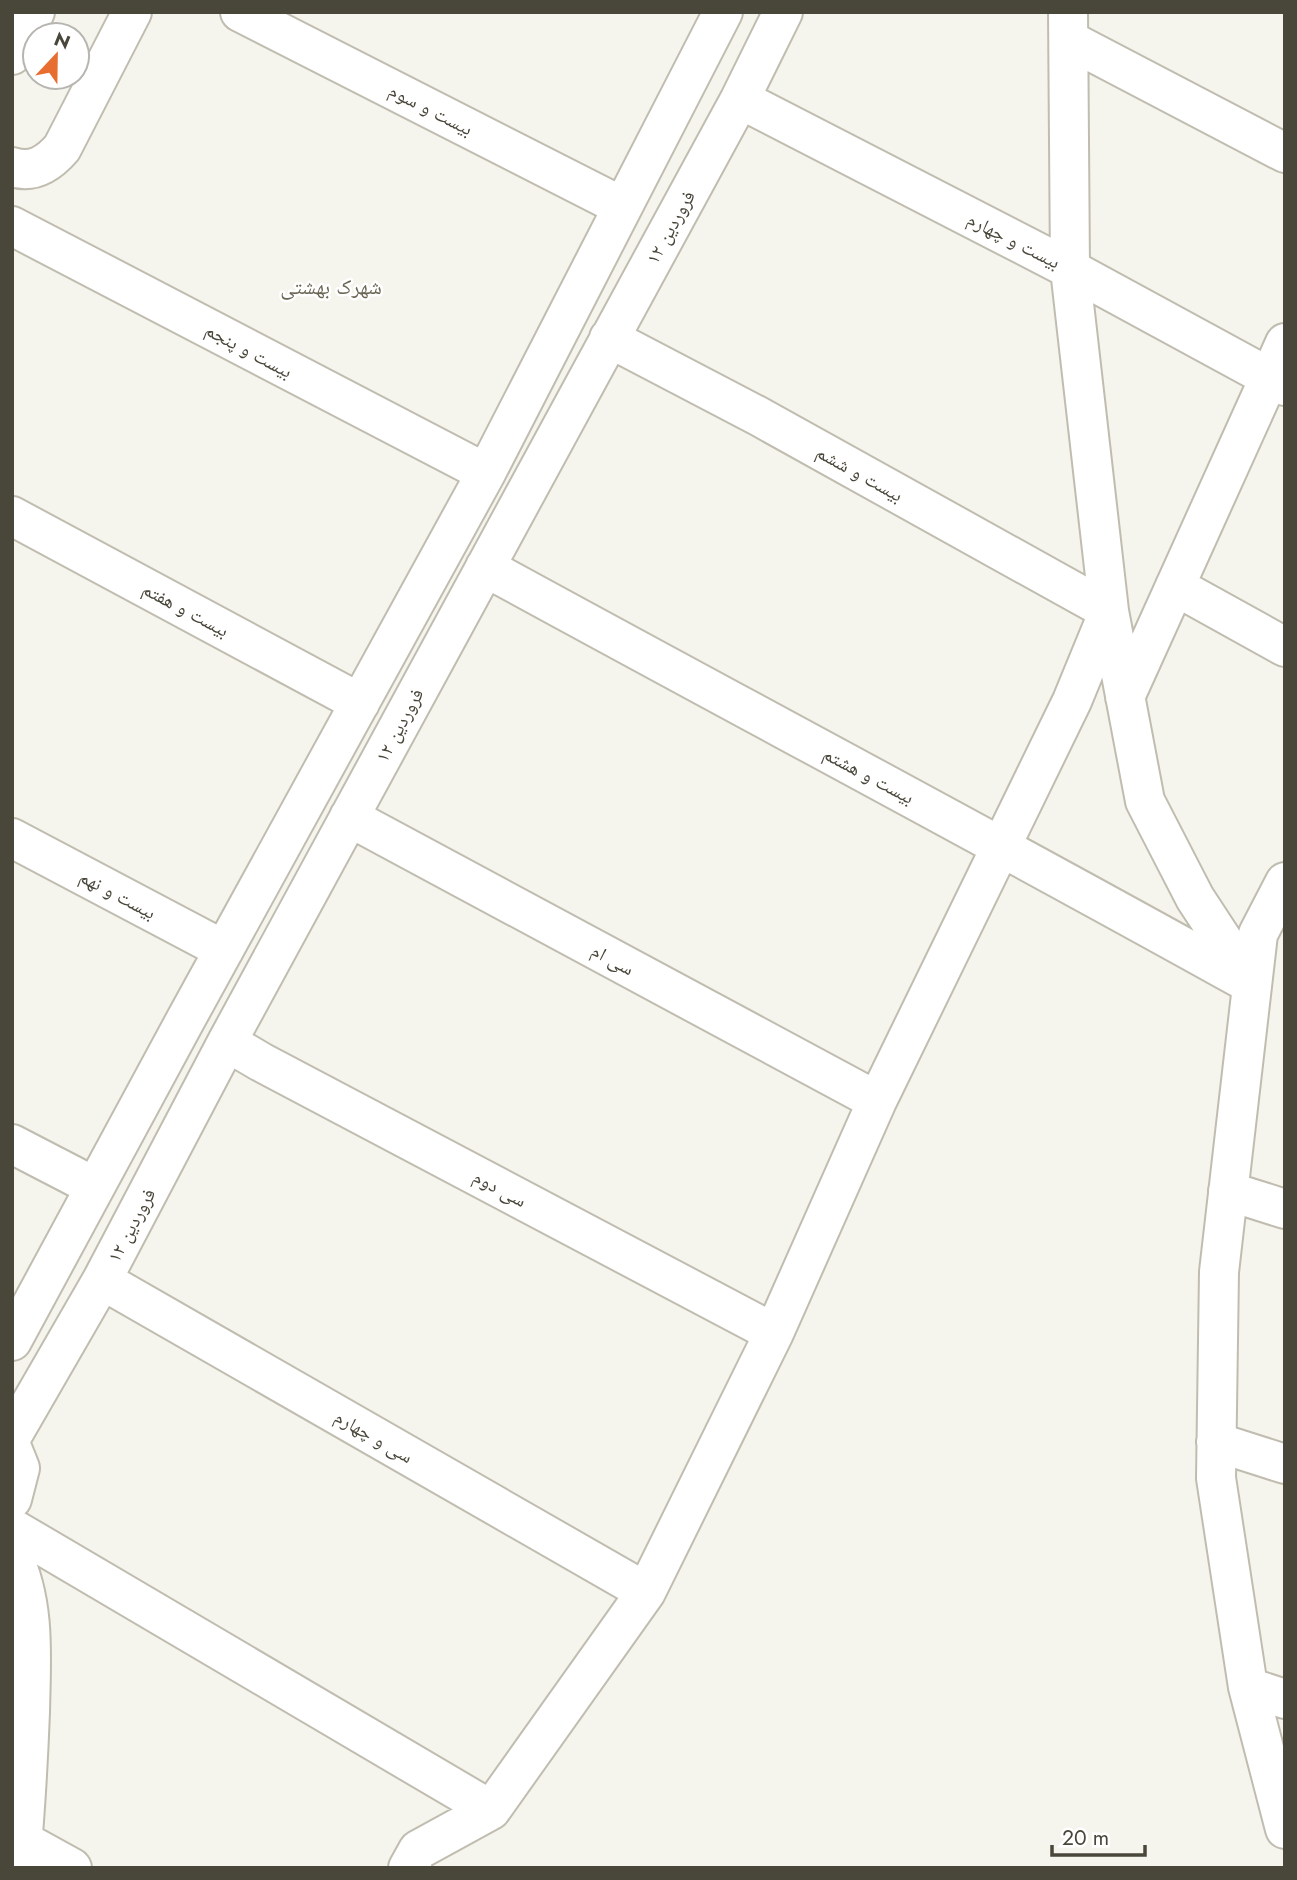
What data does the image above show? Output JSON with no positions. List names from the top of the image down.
{
  "streets": {
    "street": [
      "بیست و سوم",
      "۱۲ فروردین",
      "بیست و چهارم",
      "بیست و پنجم",
      "بیست و ششم",
      "بیست و هفتم",
      "بیست و هشتم",
      "بیست و نهم",
      "سی ام",
      "سی دوم",
      "سی و چهارم"
    ]
  },
  "crossings": [
    ["۱۲ فروردین", "بیست و چهارم"],
    ["۱۲ فروردین", "بیست و ششم"],
    ["۱۲ فروردین", "بیست و هشتم"],
    ["۱۲ فروردین", "سی ام"],
    ["۱۲ فروردین", "سی دوم"],
    ["۱۲ فروردین", "سی و چهارم"]
  ],
  "districts": ["شهرک بهشتی"],
  "scale_bar": "20 m",
  "north": "top"
}
